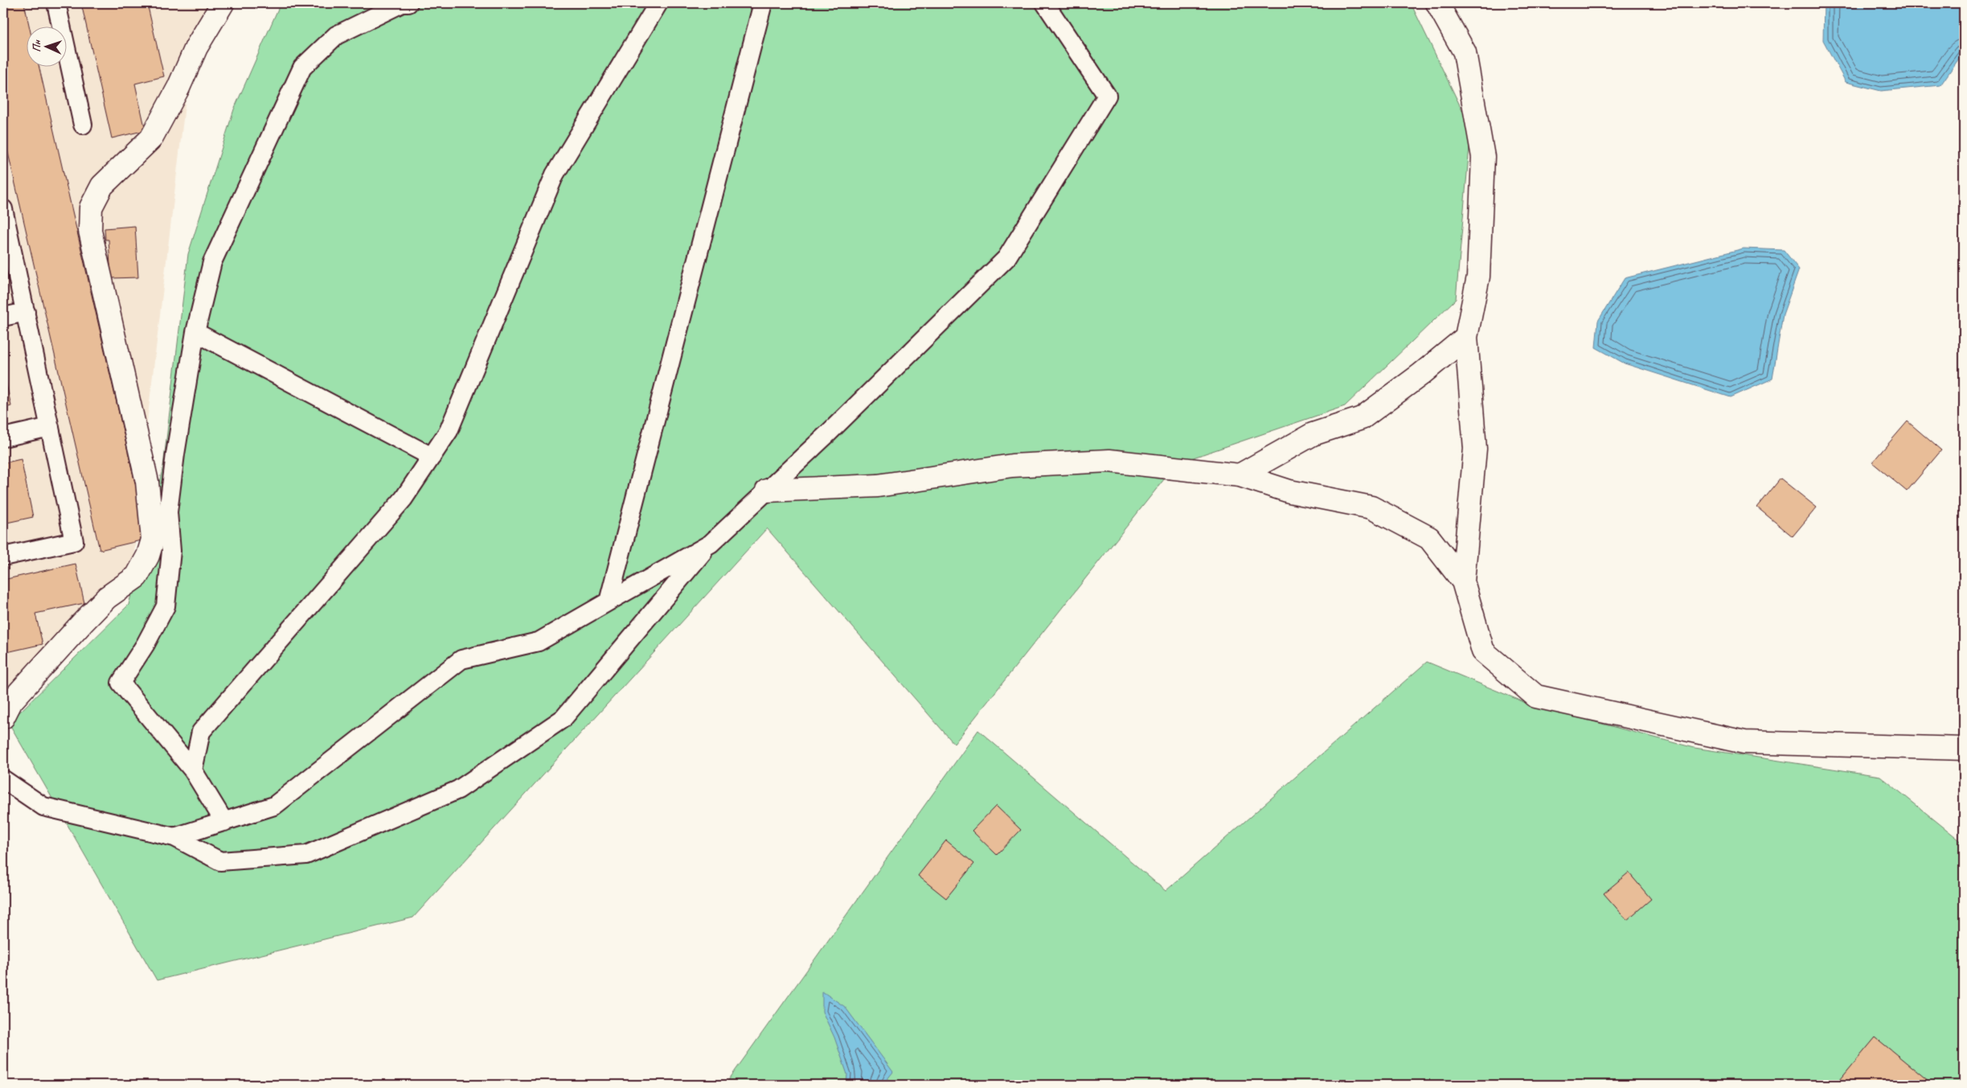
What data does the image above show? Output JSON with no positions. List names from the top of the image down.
{
  "north": "left"
}
